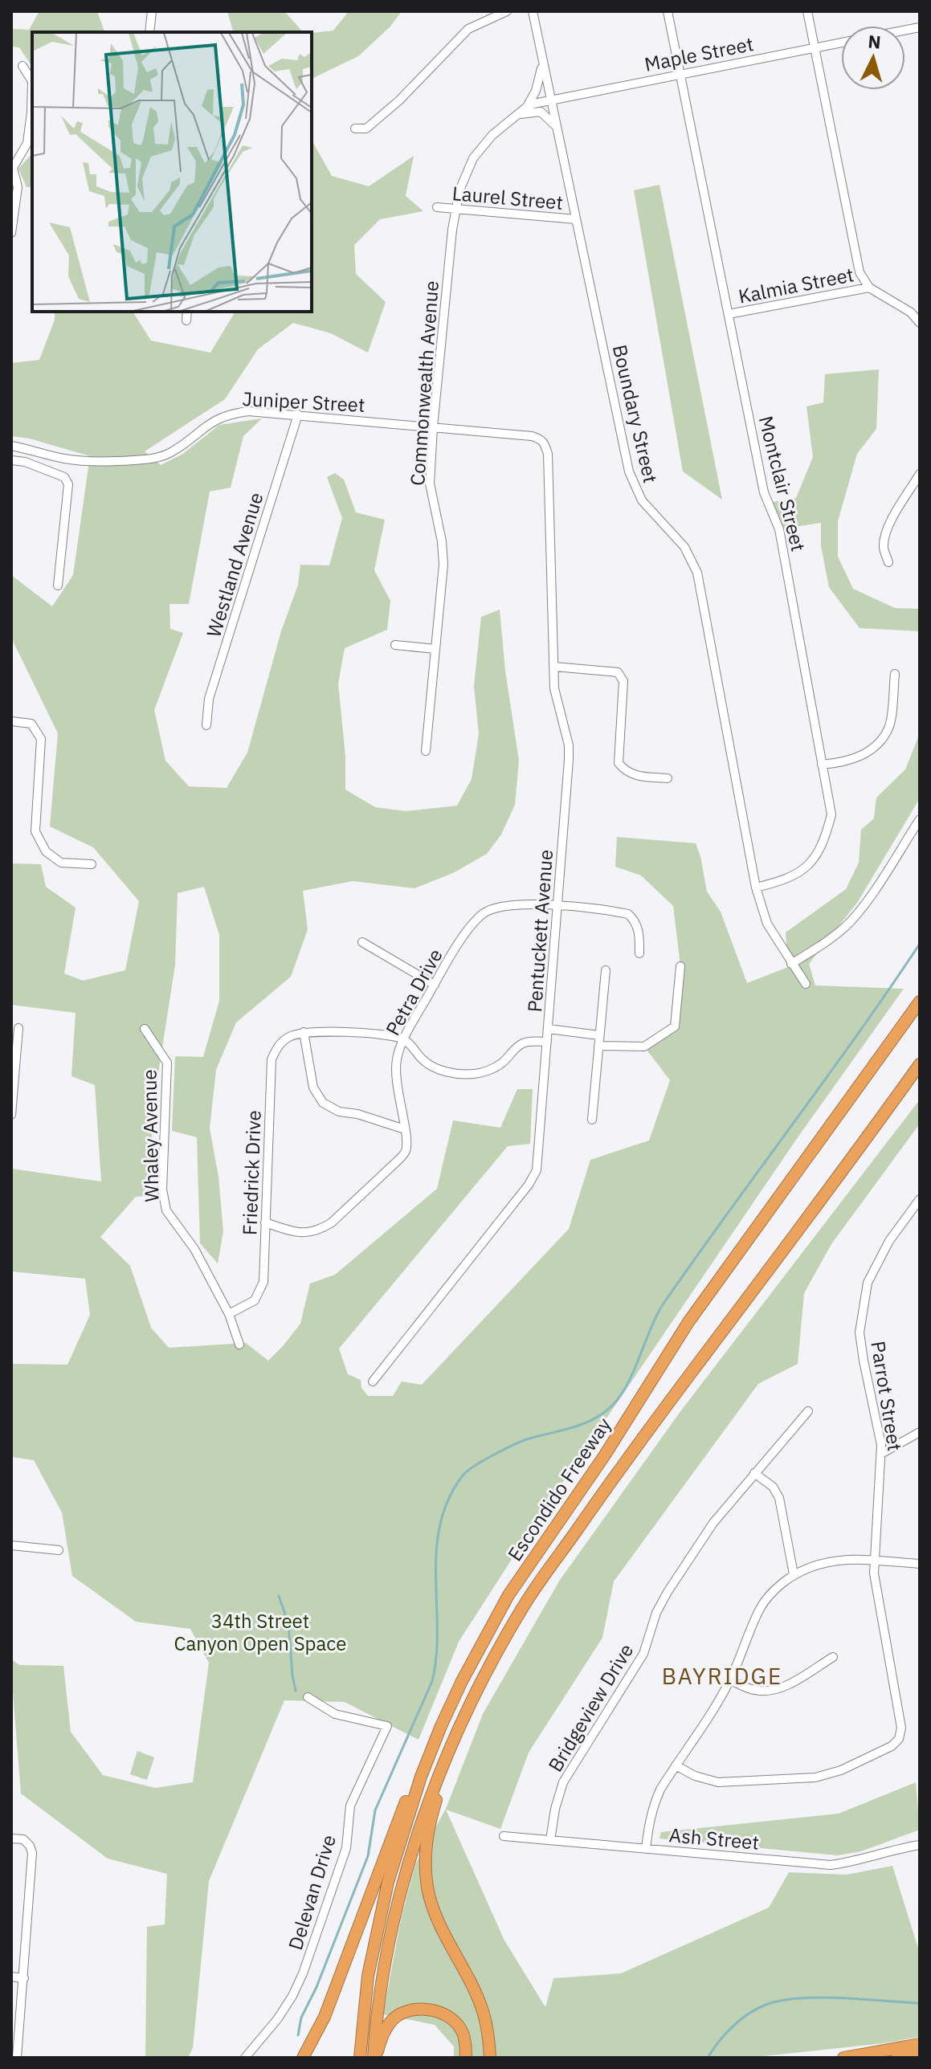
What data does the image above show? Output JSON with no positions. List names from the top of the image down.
{
  "streets": {
    "highway": ["Escondido Freeway"],
    "street": [
      "Maple Street",
      "Laurel Street",
      "Kalmia Street",
      "Commonwealth Avenue",
      "Juniper Street",
      "Boundary Street",
      "Montclair Street",
      "Westland Avenue",
      "Pentuckett Avenue",
      "Petra Drive",
      "Whaley Avenue",
      "Friedrick Drive",
      "Parrot Street",
      "Bridgeview Drive",
      "Ash Street",
      "Delevan Drive"
    ]
  },
  "crossings": [
    ["Maple Street", "Commonwealth Avenue"],
    ["Maple Street", "Boundary Street"],
    ["Maple Street", "Montclair Street"],
    ["Laurel Street", "Commonwealth Avenue"],
    ["Laurel Street", "Boundary Street"],
    ["Kalmia Street", "Montclair Street"],
    ["Commonwealth Avenue", "Juniper Street"],
    ["Commonwealth Avenue", "Boundary Street"],
    ["Juniper Street", "Westland Avenue"],
    ["Juniper Street", "Pentuckett Avenue"],
    ["Boundary Street", "Montclair Street"],
    ["Pentuckett Avenue", "Petra Drive"],
    ["Petra Drive", "Friedrick Drive"],
    ["Whaley Avenue", "Friedrick Drive"],
    ["Bridgeview Drive", "Ash Street"]
  ],
  "districts": ["BAYRIDGE"],
  "parks": ["34th Street Canyon Open Space"],
  "north": "top"
}
